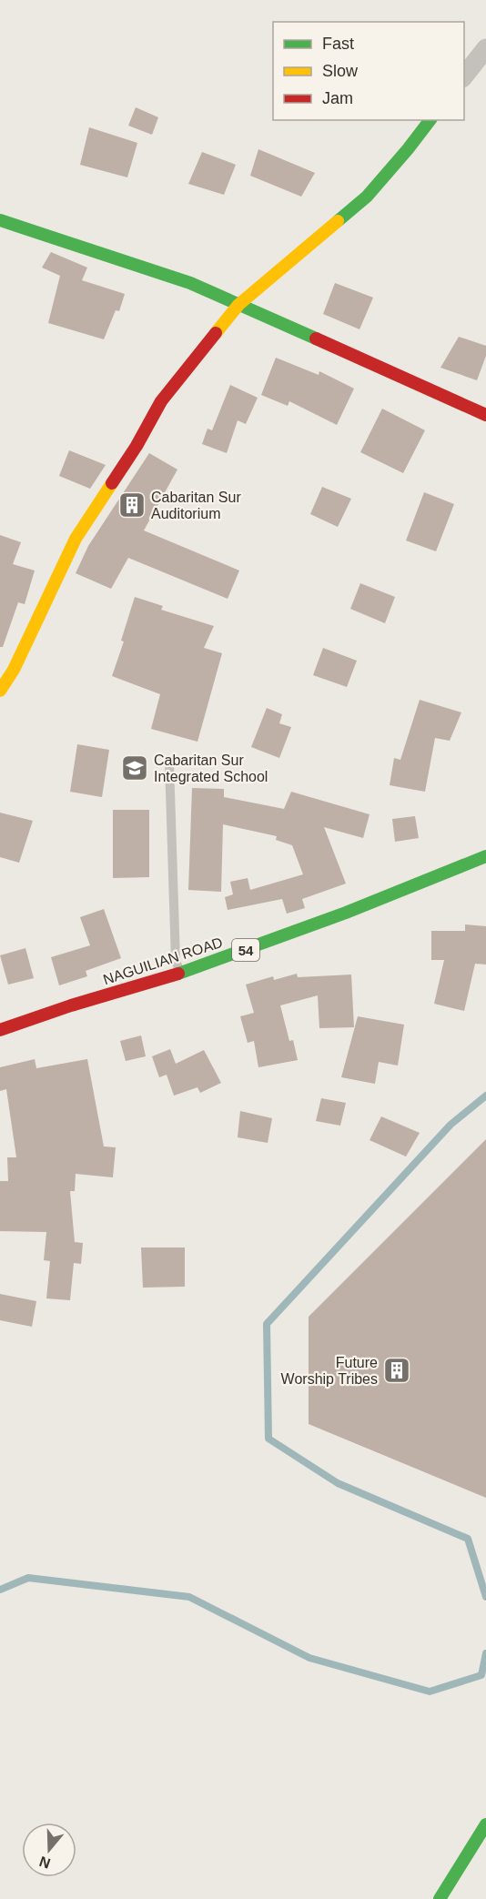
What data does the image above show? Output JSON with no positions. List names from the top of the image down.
{
  "streets": {
    "main road": ["54", "NAGUILIAN ROAD"]
  },
  "places": {
    "building": ["Cabaritan Sur Auditorium", "Future Worship Tribes"],
    "school or university": ["Cabaritan Sur Integrated School"]
  },
  "legend": ["Fast", "Slow", "Jam"],
  "north": "bottom"
}
